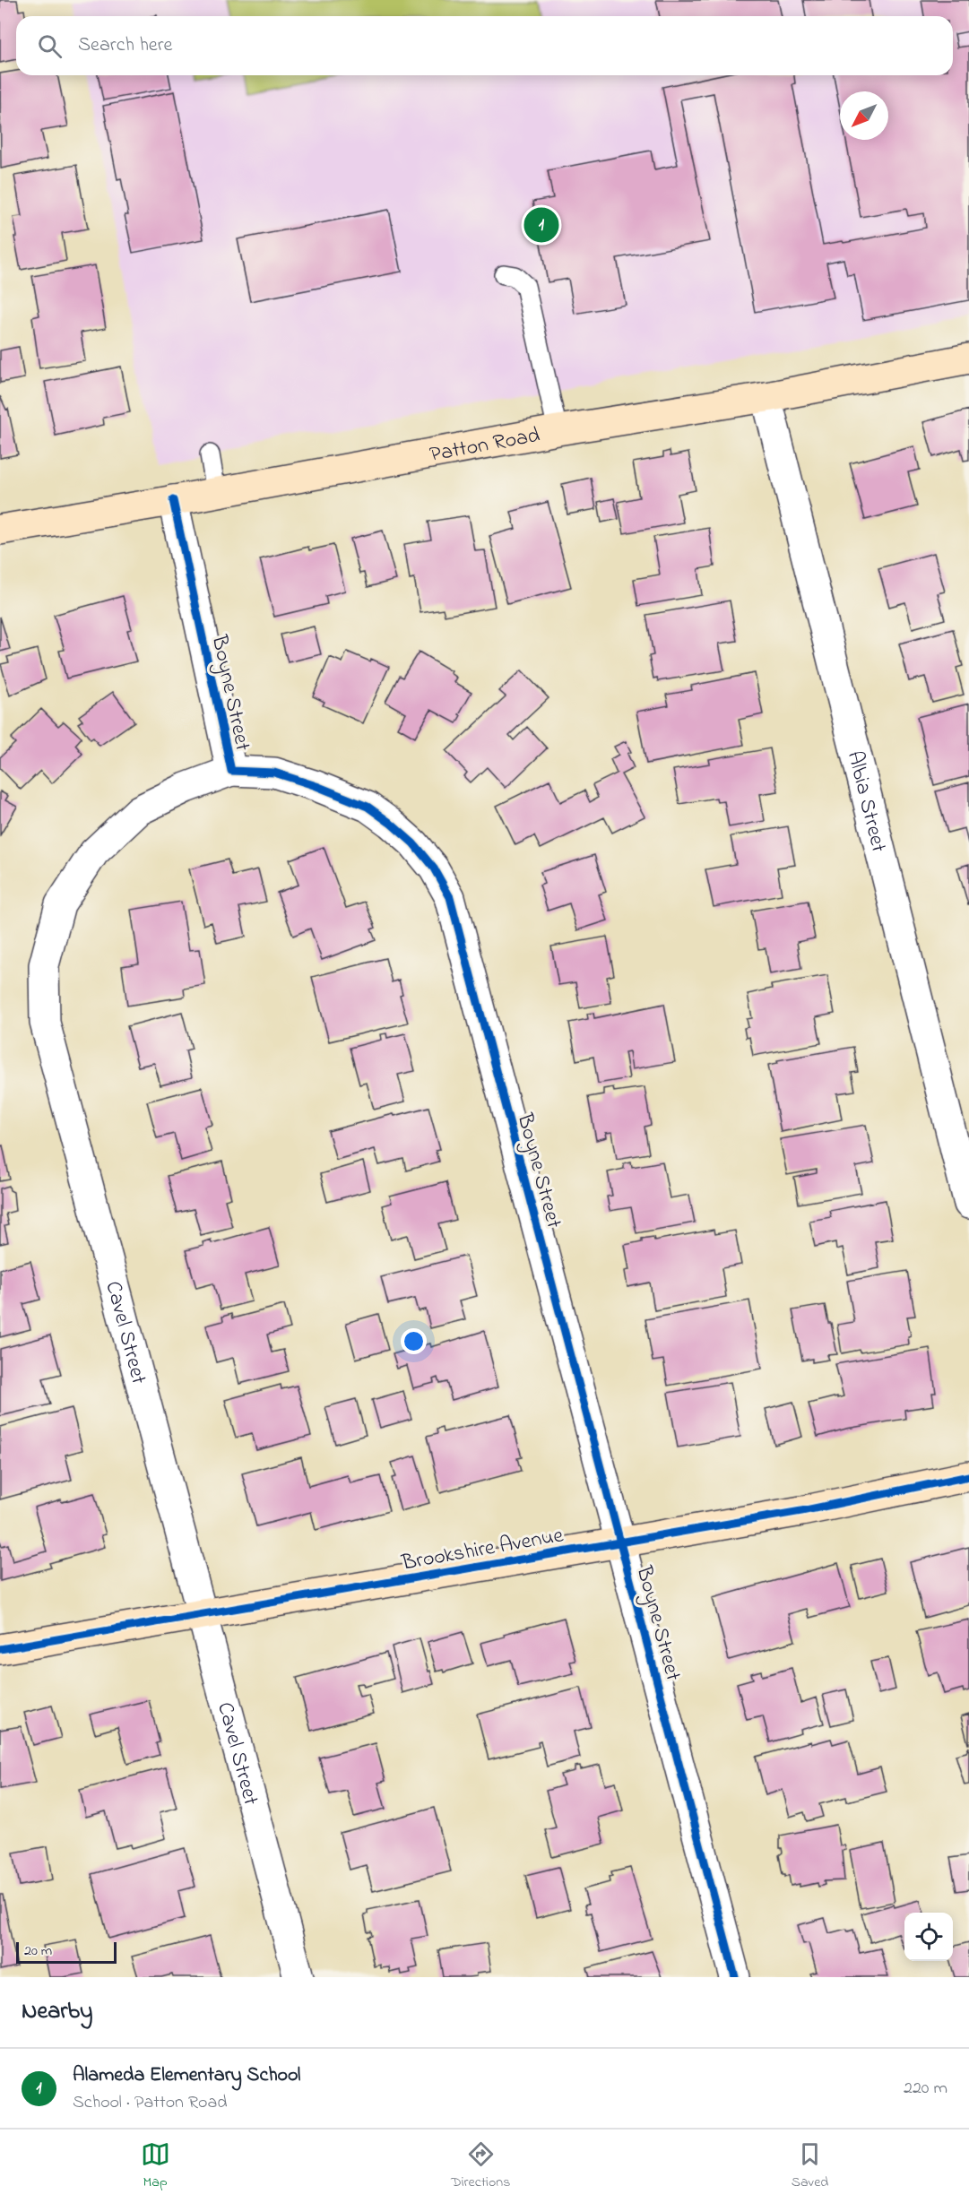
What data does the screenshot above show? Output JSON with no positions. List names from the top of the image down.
{
  "streets": {
    "street": [
      "Patton Road",
      "Boyne Street",
      "Albia Street",
      "Cavel Street",
      "Brookshire Avenue"
    ]
  },
  "crossings": [
    ["Patton Road", "Boyne Street"],
    ["Patton Road", "Albia Street"],
    ["Boyne Street", "Cavel Street"],
    ["Boyne Street", "Brookshire Avenue"],
    ["Cavel Street", "Brookshire Avenue"]
  ],
  "scale_bar": "20 m",
  "north": "bottom left",
  "page": {
    "search": "Search here",
    "pins": "1",
    "scale": "20 m",
    "heading": "Nearby",
    "list": [
      {
        "mark": "1",
        "name": "Alameda Elementary School",
        "note": "School · Patton Road",
        "value": "220 m"
      }
    ],
    "nav": ["Map", "Directions", "Saved"]
  }
}
